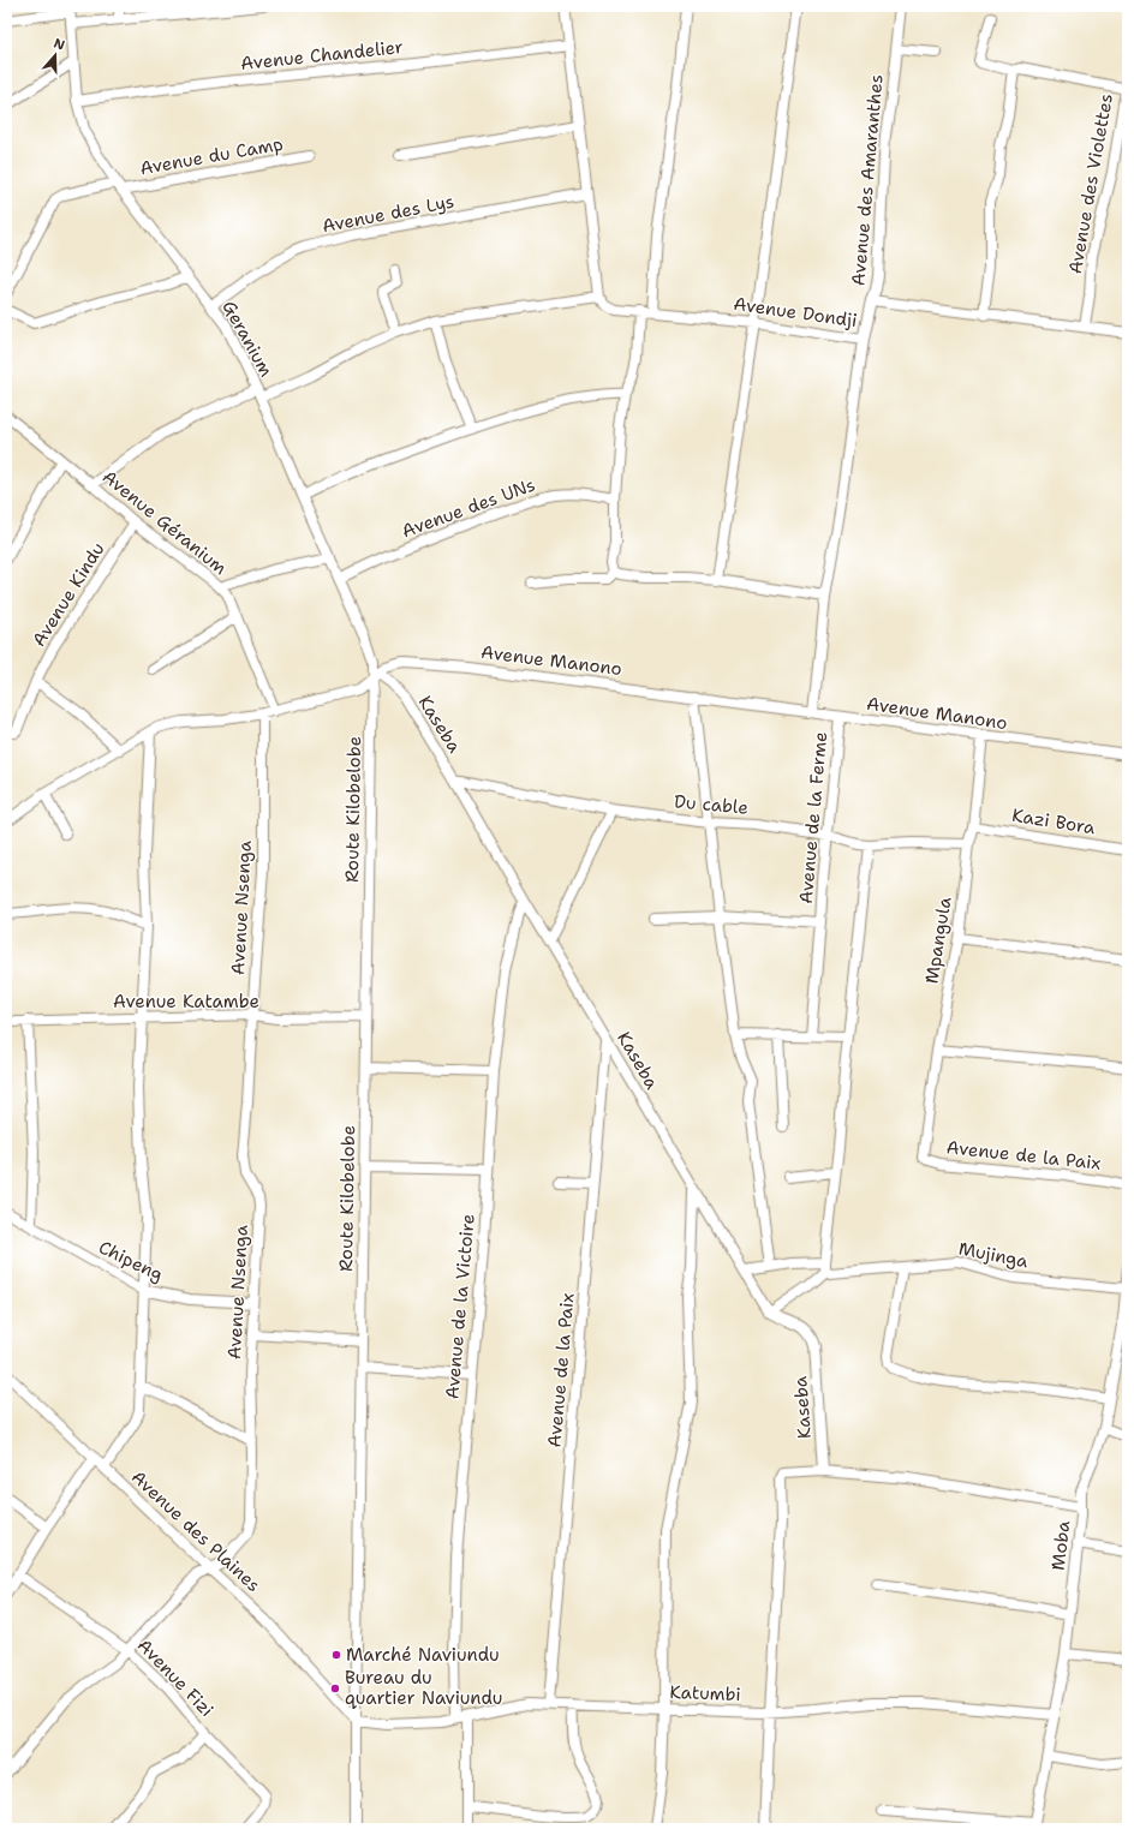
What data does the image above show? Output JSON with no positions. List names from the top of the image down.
{
  "streets": {
    "street": [
      "Avenue Chandelier",
      "Avenue du Camp",
      "Avenue des Amaranthes",
      "Avenue des Violettes",
      "Avenue des Lys",
      "Avenue Dondji",
      "Geranium",
      "Avenue des UNs",
      "Avenue Géranium",
      "Avenue Kindu",
      "Avenue Manono",
      "Kaseba",
      "Du cable",
      "Route Kilobelobe",
      "Avenue de la Ferme",
      "Kazi Bora",
      "Avenue Nsenga",
      "Mpangula",
      "Avenue Katambe",
      "Avenue de la Paix",
      "Mujinga",
      "Chipeng",
      "Avenue de la Victoire",
      "Avenue des Plaines",
      "Moba",
      "Avenue Fizi",
      "Katumbi"
    ]
  },
  "crossings": [
    ["Avenue Chandelier", "Geranium"],
    ["Avenue du Camp", "Geranium"],
    ["Avenue des Amaranthes", "Avenue Dondji"],
    ["Avenue des Violettes", "Avenue Dondji"],
    ["Avenue des Lys", "Geranium"],
    ["Geranium", "Avenue des UNs"],
    ["Geranium", "Avenue Manono"],
    ["Geranium", "Kaseba"],
    ["Geranium", "Route Kilobelobe"],
    ["Avenue Géranium", "Avenue Kindu"],
    ["Avenue Géranium", "Avenue Manono"],
    ["Avenue Manono", "Kaseba"],
    ["Avenue Manono", "Route Kilobelobe"],
    ["Avenue Manono", "Avenue de la Ferme"],
    ["Avenue Manono", "Avenue Nsenga"],
    ["Avenue Manono", "Mpangula"],
    ["Kaseba", "Du cable"],
    ["Kaseba", "Route Kilobelobe"],
    ["Kaseba", "Avenue de la Paix"],
    ["Kaseba", "Mujinga"],
    ["Kaseba", "Avenue de la Victoire"],
    ["Du cable", "Avenue de la Ferme"],
    ["Du cable", "Mpangula"],
    ["Route Kilobelobe", "Avenue Katambe"],
    ["Route Kilobelobe", "Avenue des Plaines"],
    ["Route Kilobelobe", "Katumbi"],
    ["Kazi Bora", "Mpangula"],
    ["Avenue Nsenga", "Avenue Katambe"],
    ["Avenue Nsenga", "Chipeng"],
    ["Avenue Nsenga", "Avenue des Plaines"],
    ["Avenue Nsenga", "Avenue Fizi"],
    ["Mpangula", "Avenue de la Paix"],
    ["Avenue de la Paix", "Katumbi"],
    ["Mujinga", "Moba"],
    ["Avenue de la Victoire", "Katumbi"],
    ["Avenue des Plaines", "Katumbi"],
    ["Moba", "Katumbi"]
  ],
  "places": ["Marché Naviundu", "Bureau du quartier Naviundu"],
  "north": "top"
}
